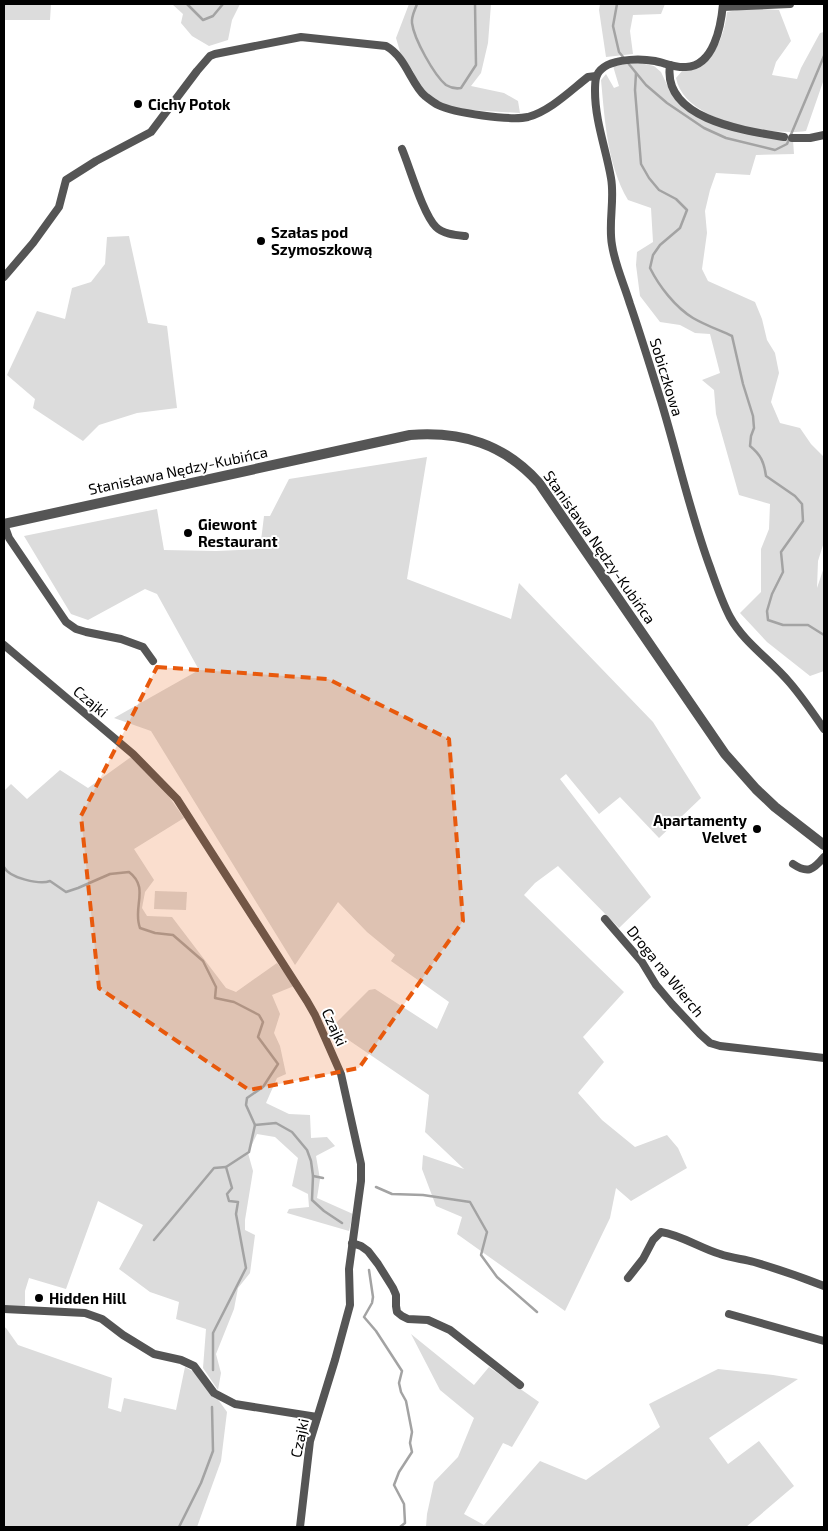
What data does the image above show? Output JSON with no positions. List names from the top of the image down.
{
  "streets": {
    "street": [
      "Sobiczkowa",
      "Stanisława Nędzy-Kubińca",
      "Czajki",
      "Droga na Wierch"
    ]
  },
  "places": [
    "Cichy Potok",
    "Szałas pod Szymoszkową",
    "Giewont Restaurant",
    "Apartamenty Velvet",
    "Hidden Hill"
  ]
}
